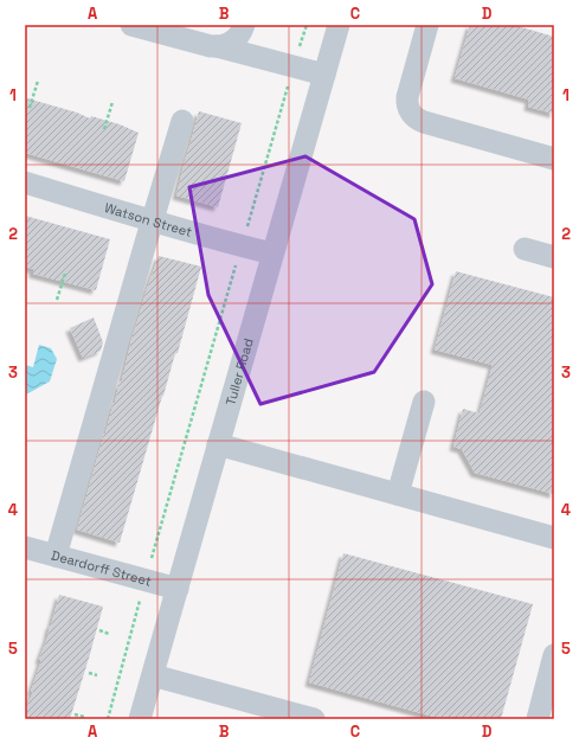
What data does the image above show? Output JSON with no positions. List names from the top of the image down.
{
  "streets": {
    "street": ["Watson Street", "Tuller Road", "Deardorff Street"]
  },
  "crossings": [
    ["Watson Street", "Tuller Road"],
    ["Tuller Road", "Deardorff Street"]
  ],
  "grid": {
    "columns": [
      "A",
      "B",
      "C",
      "D"
    ],
    "rows": [
      "1",
      "2",
      "3",
      "4",
      "5"
    ]
  }
}
